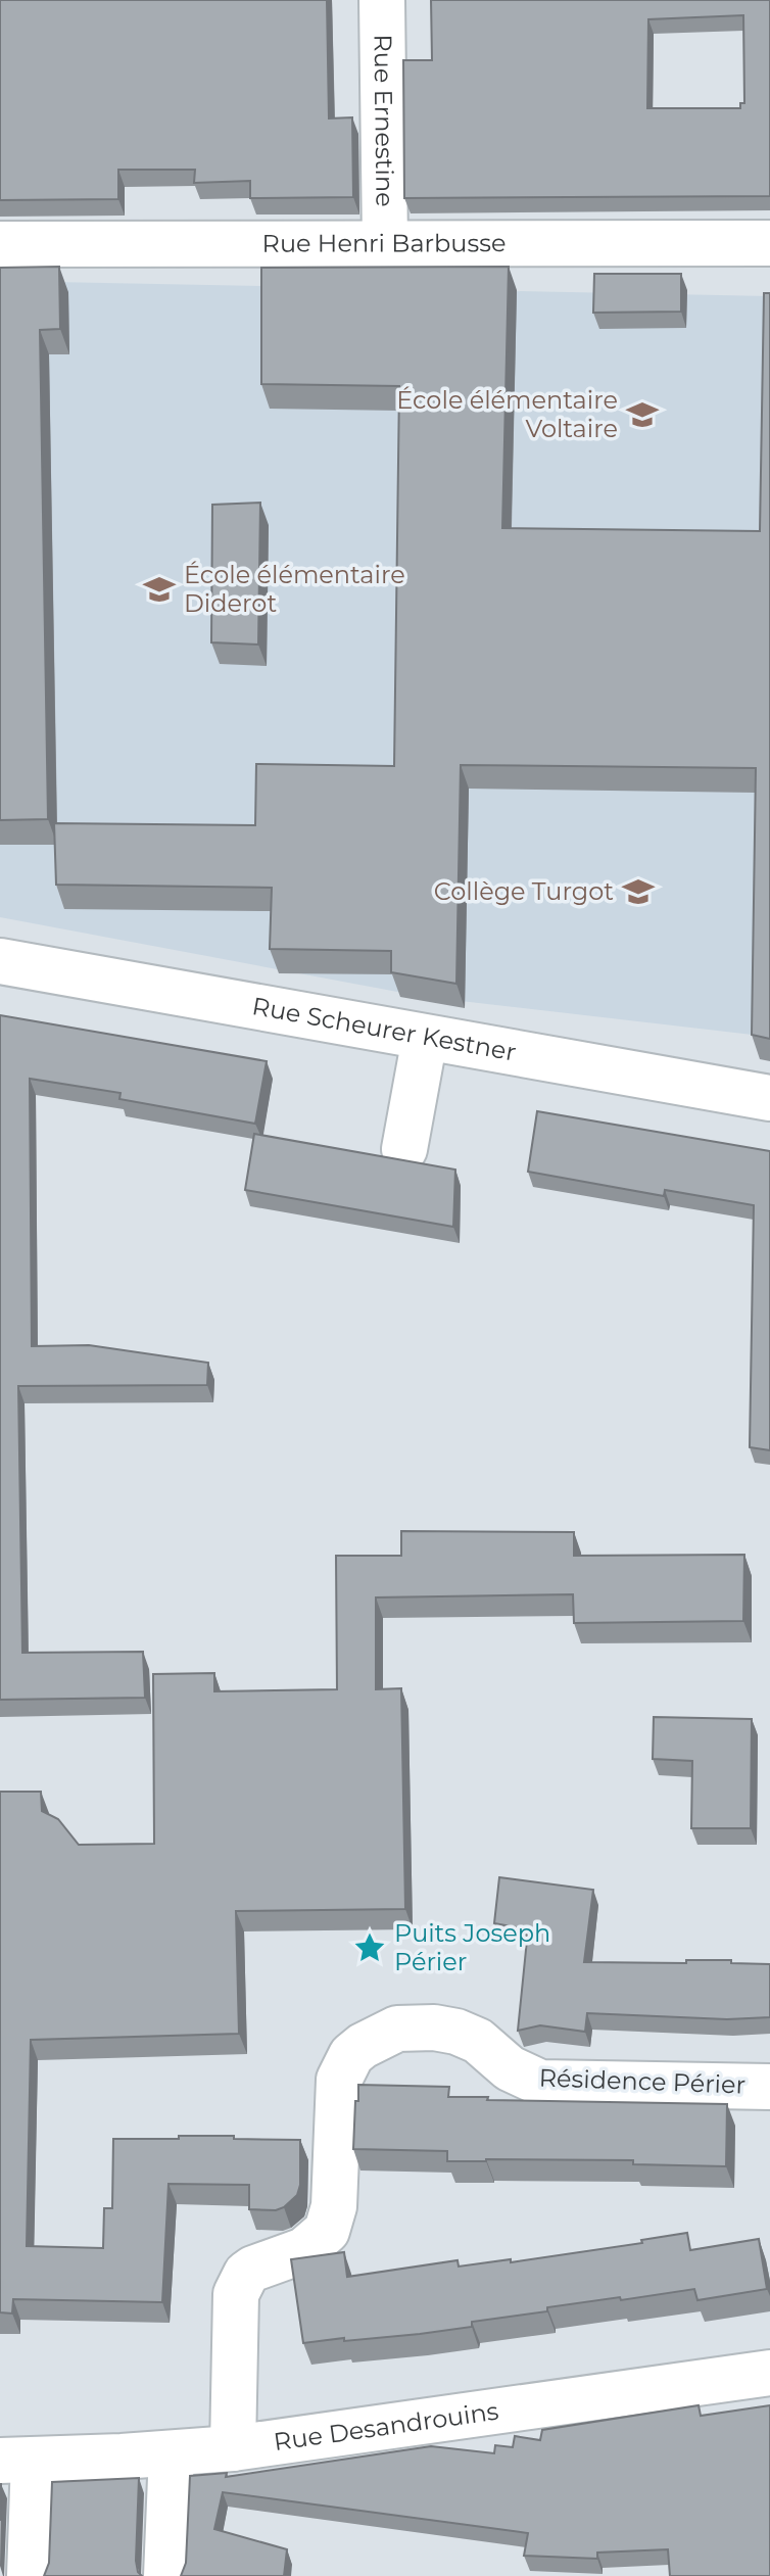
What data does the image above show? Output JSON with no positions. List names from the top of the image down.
{
  "streets": {
    "street": [
      "Rue Ernestine",
      "Rue Henri Barbusse",
      "Rue Scheurer Kestner",
      "Résidence Périer",
      "Rue Desandrouins"
    ]
  },
  "crossings": [
    ["Rue Ernestine", "Rue Henri Barbusse"],
    ["Résidence Périer", "Rue Desandrouins"]
  ],
  "places": {
    "school or university": ["École élémentaire Voltaire", "École élémentaire Diderot", "Collège Turgot"],
    "place": ["Puits Joseph Périer"]
  }
}
